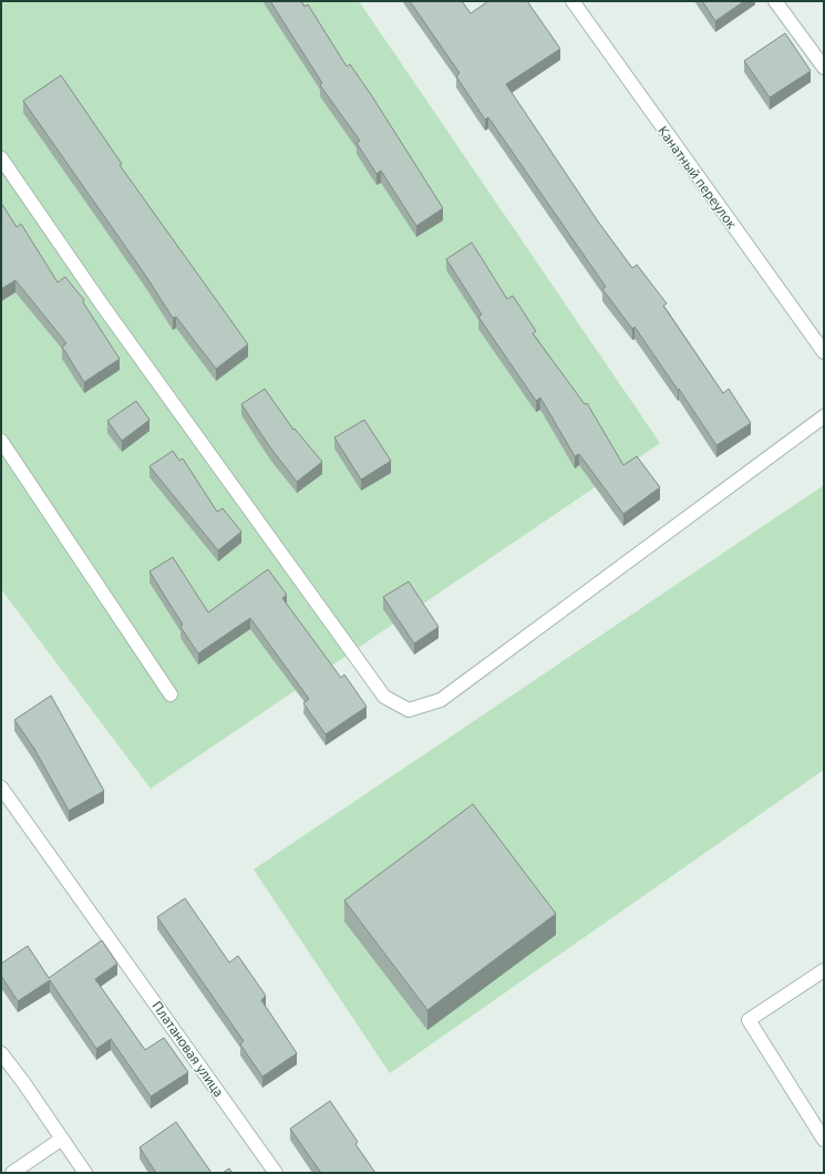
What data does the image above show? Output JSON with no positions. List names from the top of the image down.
{
  "streets": {
    "street": ["Канатный переулок", "Платановая улица"]
  }
}
